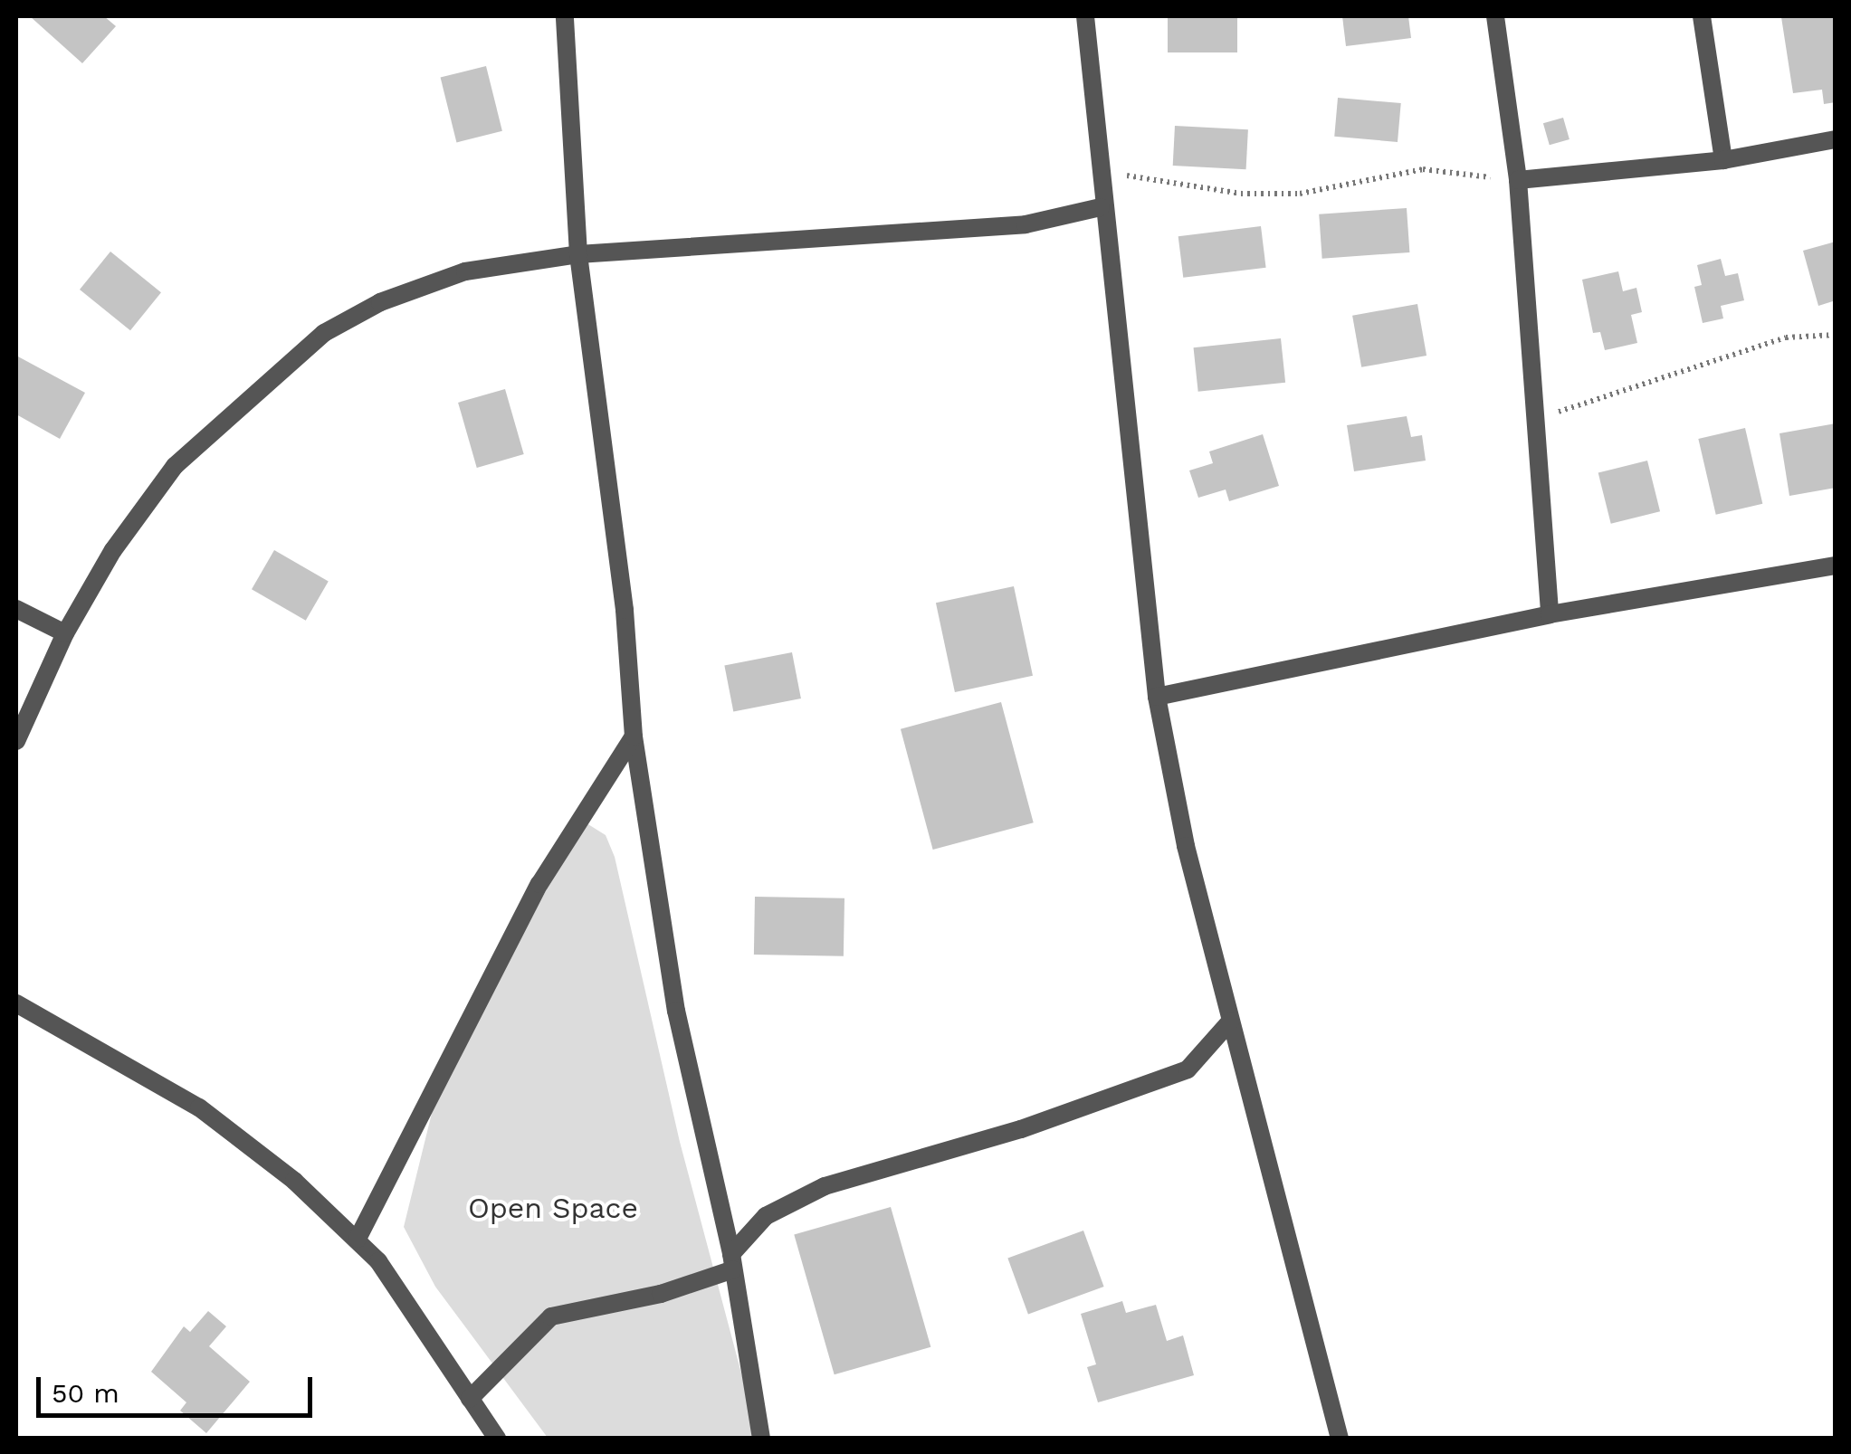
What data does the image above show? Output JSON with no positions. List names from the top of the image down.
{
  "parks": ["Open Space"],
  "scale_bar": "50 m"
}
